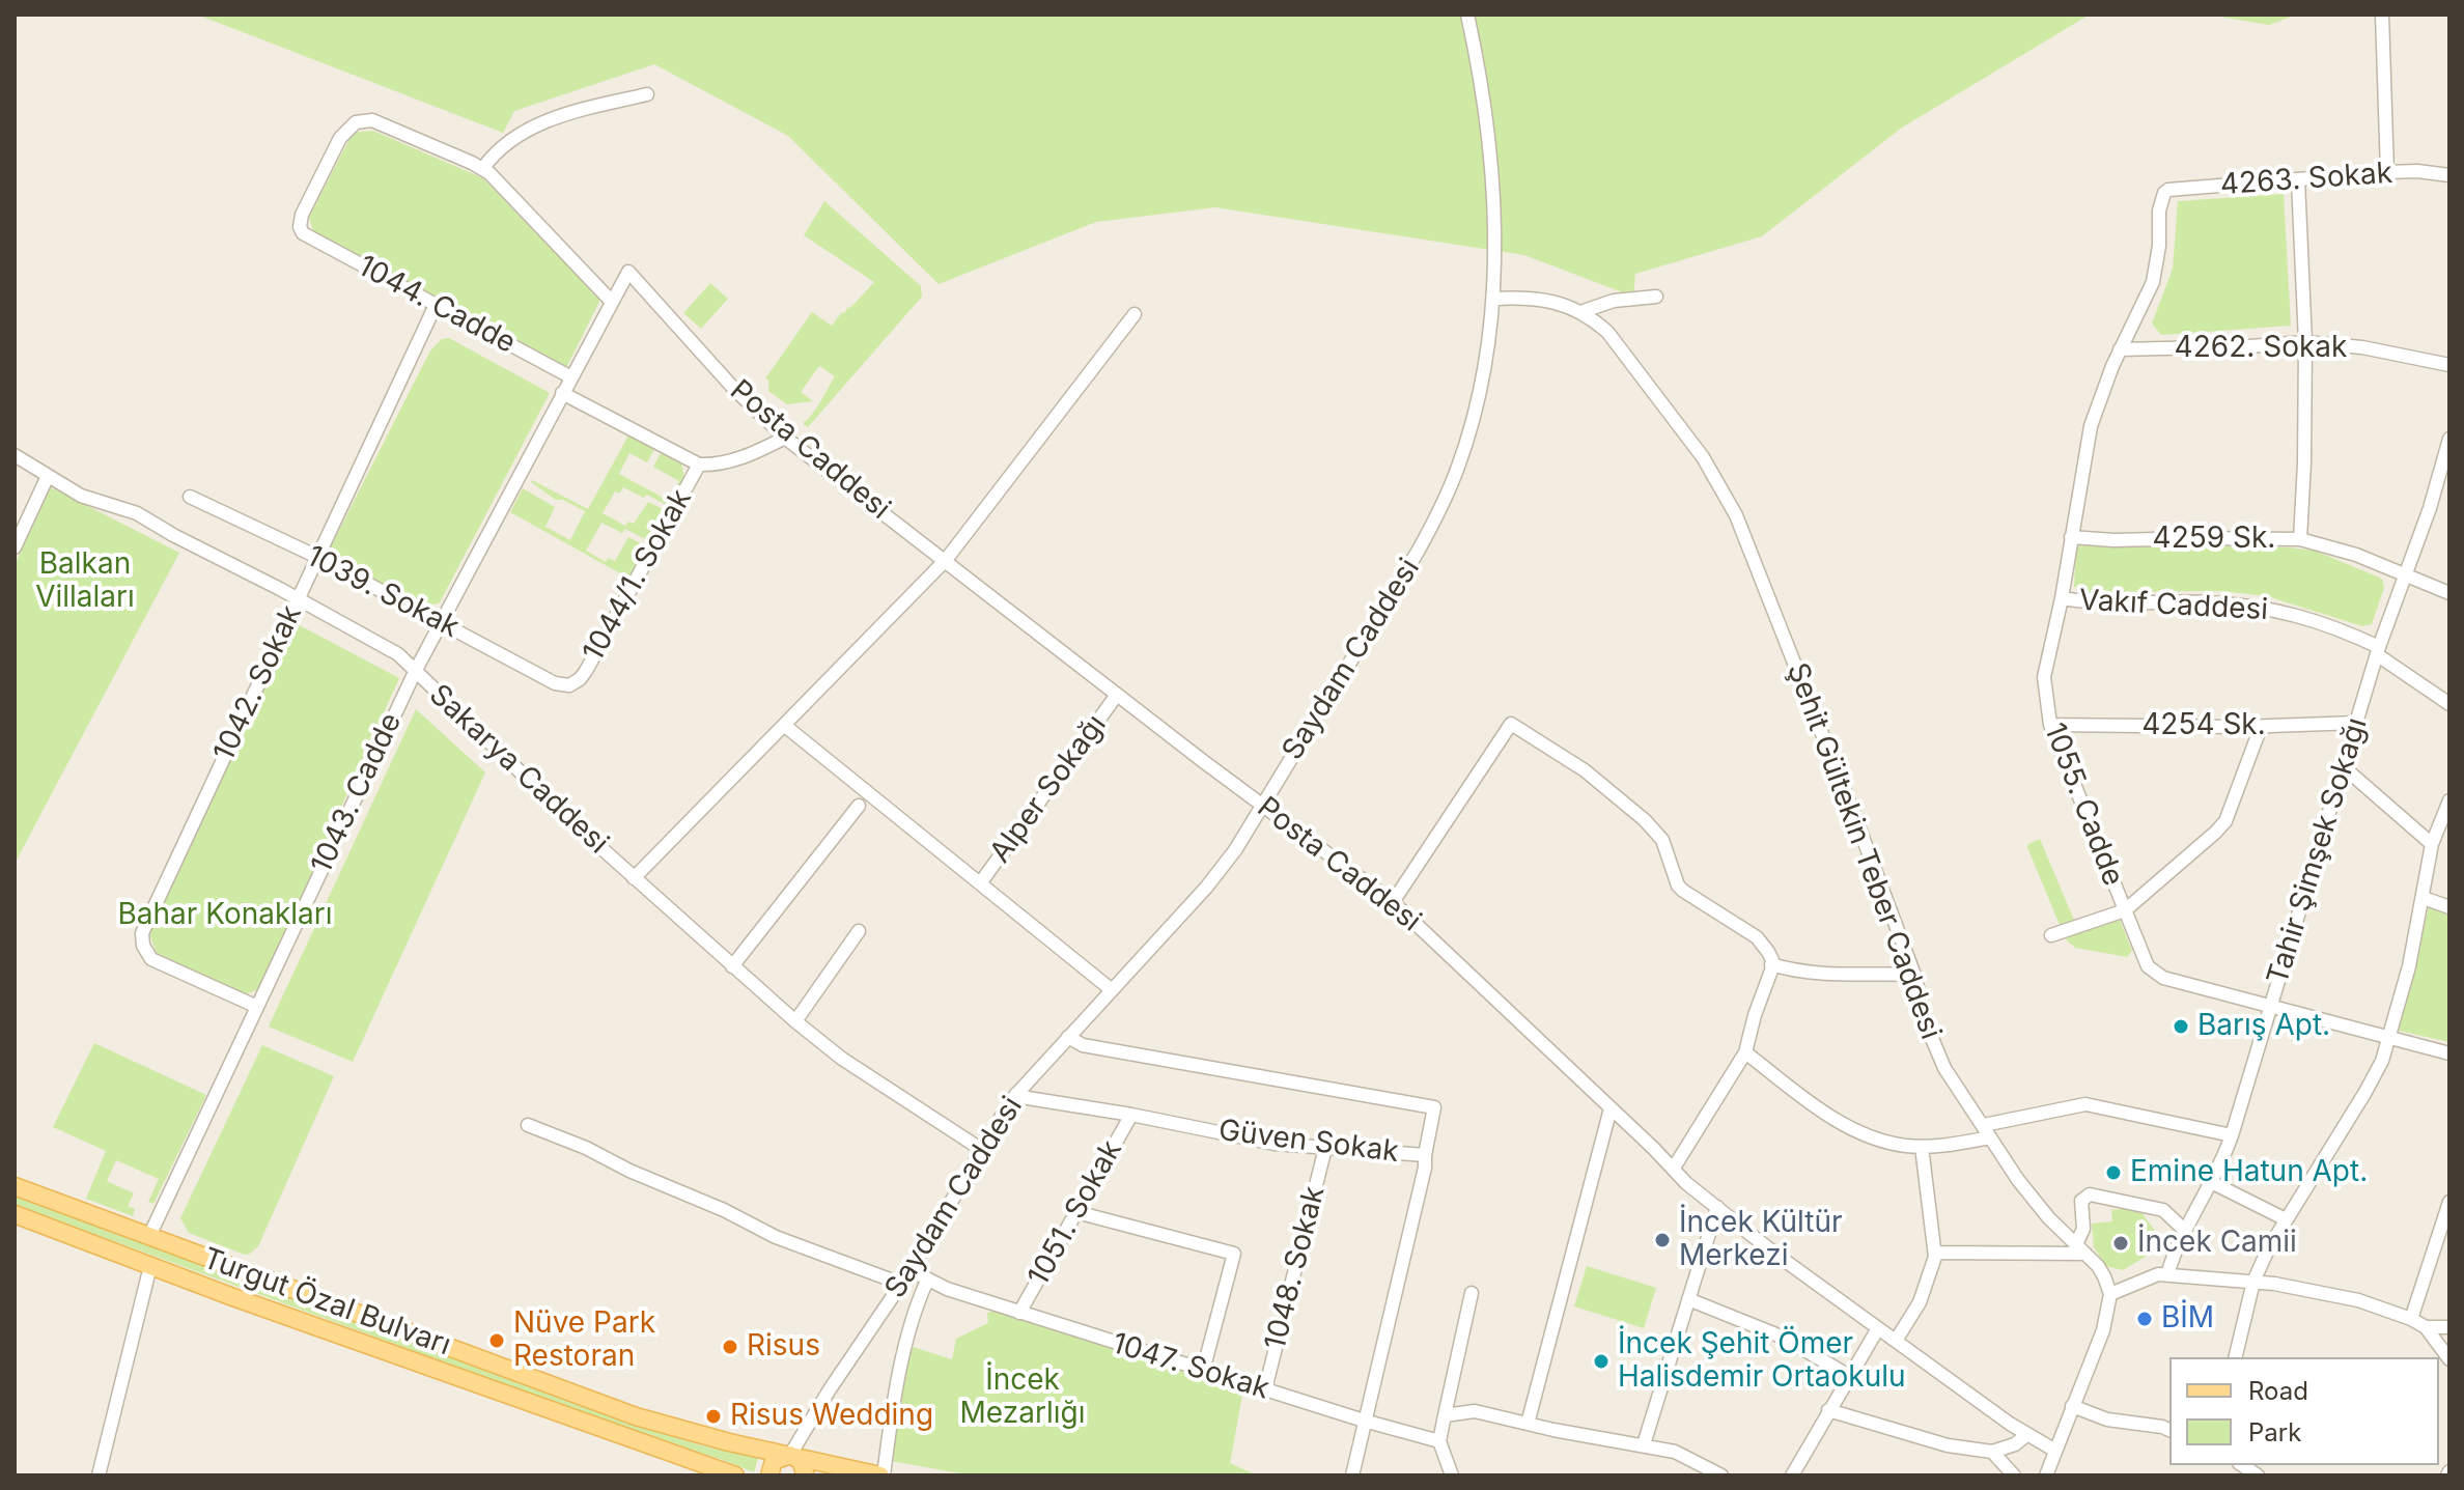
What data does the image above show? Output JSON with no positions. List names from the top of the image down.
{
  "streets": {
    "main road": ["Turgut Özal Bulvarı"],
    "street": [
      "4263. Sokak",
      "1044. Cadde",
      "4262. Sokak",
      "Posta Caddesi",
      "4259 Sk.",
      "1044/1. Sokak",
      "1039. Sokak",
      "Vakıf Caddesi",
      "Saydam Caddesi",
      "1042. Sokak",
      "4254 Sk.",
      "Sakarya Caddesi",
      "Alper Sokağı",
      "1043. Cadde",
      "1055. Cadde",
      "Şehit Gültekin Teber Caddesi",
      "Tahir Şimşek Sokağı",
      "Güven Sokak",
      "1051. Sokak",
      "1048. Sokak",
      "1047. Sokak"
    ]
  },
  "crossings": [
    ["4263. Sokak", "1055. Cadde"],
    ["1044. Cadde", "1042. Sokak"],
    ["1044. Cadde", "1043. Cadde"],
    ["4262. Sokak", "1055. Cadde"],
    ["Posta Caddesi", "Saydam Caddesi"],
    ["Posta Caddesi", "Alper Sokağı"],
    ["Posta Caddesi", "1043. Cadde"],
    ["4259 Sk.", "1055. Cadde"],
    ["4259 Sk.", "Tahir Şimşek Sokağı"],
    ["1044/1. Sokak", "1039. Sokak"],
    ["1039. Sokak", "1042. Sokak"],
    ["1039. Sokak", "1043. Cadde"],
    ["Vakıf Caddesi", "1055. Cadde"],
    ["Vakıf Caddesi", "Tahir Şimşek Sokağı"],
    ["Saydam Caddesi", "Sakarya Caddesi"],
    ["Saydam Caddesi", "Şehit Gültekin Teber Caddesi"],
    ["Saydam Caddesi", "Güven Sokak"],
    ["Saydam Caddesi", "Turgut Özal Bulvarı"],
    ["Saydam Caddesi", "1047. Sokak"],
    ["1042. Sokak", "Sakarya Caddesi"],
    ["1042. Sokak", "1043. Cadde"],
    ["4254 Sk.", "1055. Cadde"],
    ["4254 Sk.", "Tahir Şimşek Sokağı"],
    ["Sakarya Caddesi", "1043. Cadde"],
    ["1043. Cadde", "Turgut Özal Bulvarı"],
    ["1055. Cadde", "Tahir Şimşek Sokağı"],
    ["Güven Sokak", "1051. Sokak"],
    ["Güven Sokak", "1048. Sokak"],
    ["Güven Sokak", "1047. Sokak"],
    ["1051. Sokak", "1047. Sokak"],
    ["1048. Sokak", "1047. Sokak"]
  ],
  "parks": ["Balkan Villaları", "Bahar Konakları", "İncek Mezarlığı"],
  "places": [
    "Barış Apt.",
    "Emine Hatun Apt.",
    "İncek Kültür Merkezi",
    "İncek Camii",
    "BİM",
    "Nüve Park Restoran",
    "Risus",
    "İncek Şehit Ömer Halisdemir Ortaokulu",
    "Risus Wedding"
  ],
  "legend": ["Road", "Park"]
}
